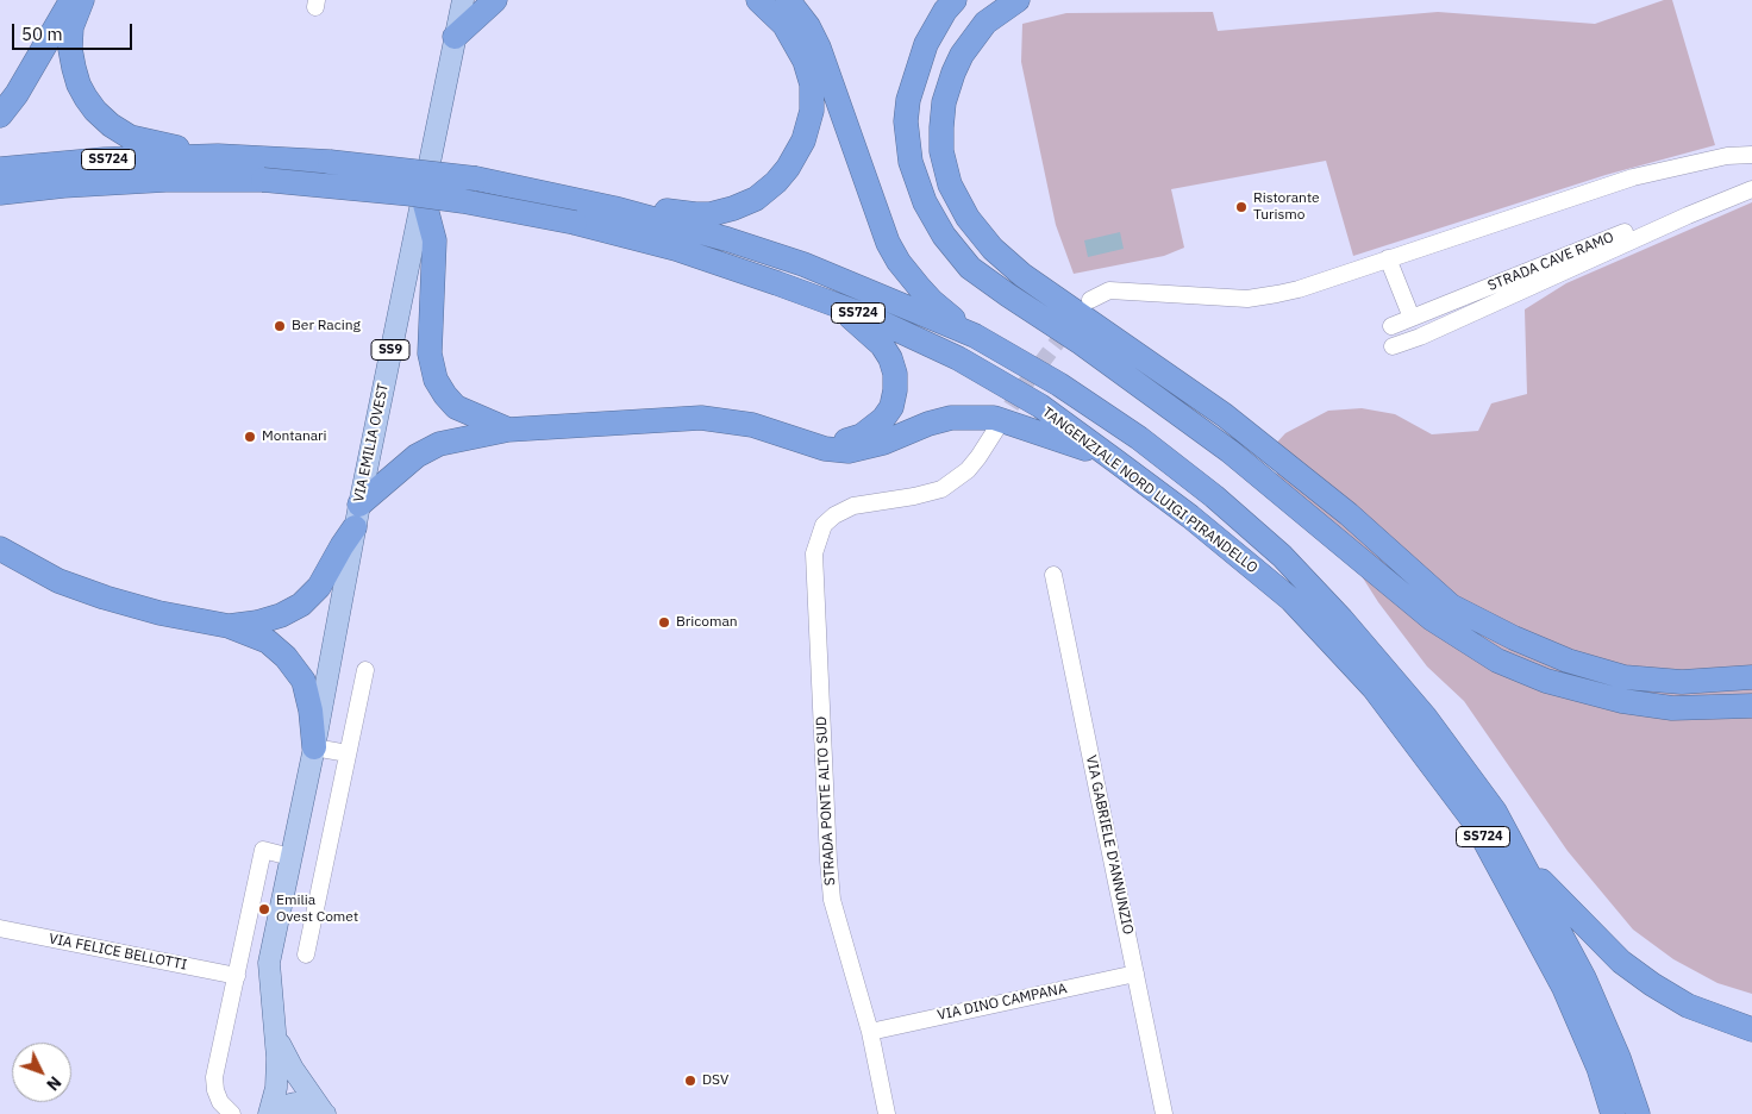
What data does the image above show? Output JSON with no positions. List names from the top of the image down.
{
  "streets": {
    "highway": ["SS724", "TANGENZIALE NORD LUIGI PIRANDELLO"],
    "main road": ["SS9", "VIA EMILIA OVEST"],
    "street": [
      "STRADA CAVE RAMO",
      "STRADA PONTE ALTO SUD",
      "VIA GABRIELE D'ANNUNZIO",
      "VIA FELICE BELLOTTI",
      "VIA DINO CAMPANA"
    ]
  },
  "crossings": [
    ["STRADA PONTE ALTO SUD", "VIA DINO CAMPANA"],
    ["VIA GABRIELE D'ANNUNZIO", "VIA DINO CAMPANA"]
  ],
  "places": [
    "Ristorante Turismo",
    "Ber Racing",
    "Montanari",
    "Bricoman",
    "Emilia Ovest Comet",
    "DSV"
  ],
  "scale_bar": "50 m",
  "north": "bottom right"
}
